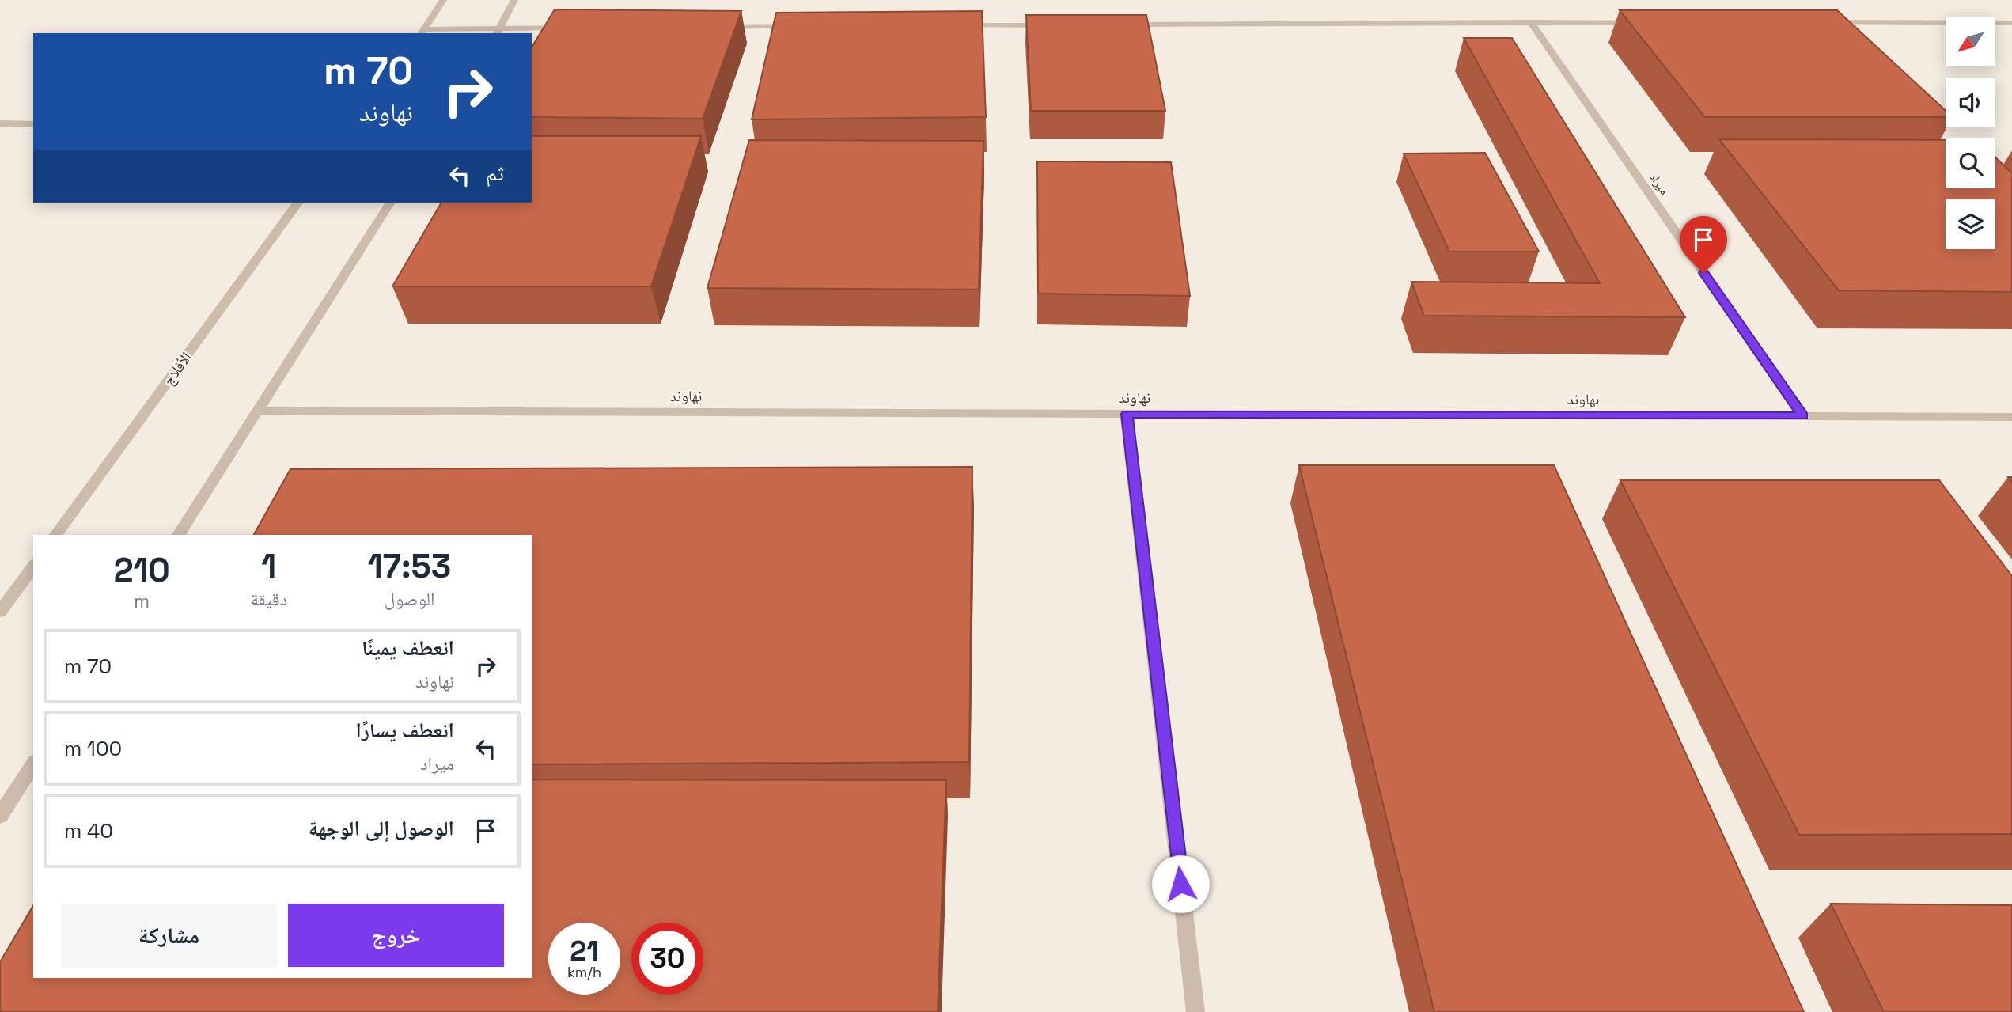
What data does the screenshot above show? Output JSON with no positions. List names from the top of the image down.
{
  "streets": {
    "street": ["ميراد", "الأفلاج", "نهاوند"]
  },
  "crossings": [
    ["ميراد", "نهاوند"]
  ],
  "north": "bottom left",
  "page": {
    "turn": ["70 m", "نهاوند"],
    "then": "ثم",
    "eta": [
      "17:53",
      "الوصول",
      "1",
      "دقيقة",
      "210",
      "m"
    ],
    "list": [
      {
        "name": "انعطف يمينًا",
        "note": "نهاوند",
        "value": "70 m"
      },
      {
        "name": "انعطف يسارًا",
        "note": "ميراد",
        "value": "100 m"
      },
      {
        "name": "الوصول إلى الوجهة",
        "value": "40 m"
      }
    ],
    "buttons": ["خروج", "مشاركة"],
    "speed": "21 km/h",
    "limit": "30"
  }
}
